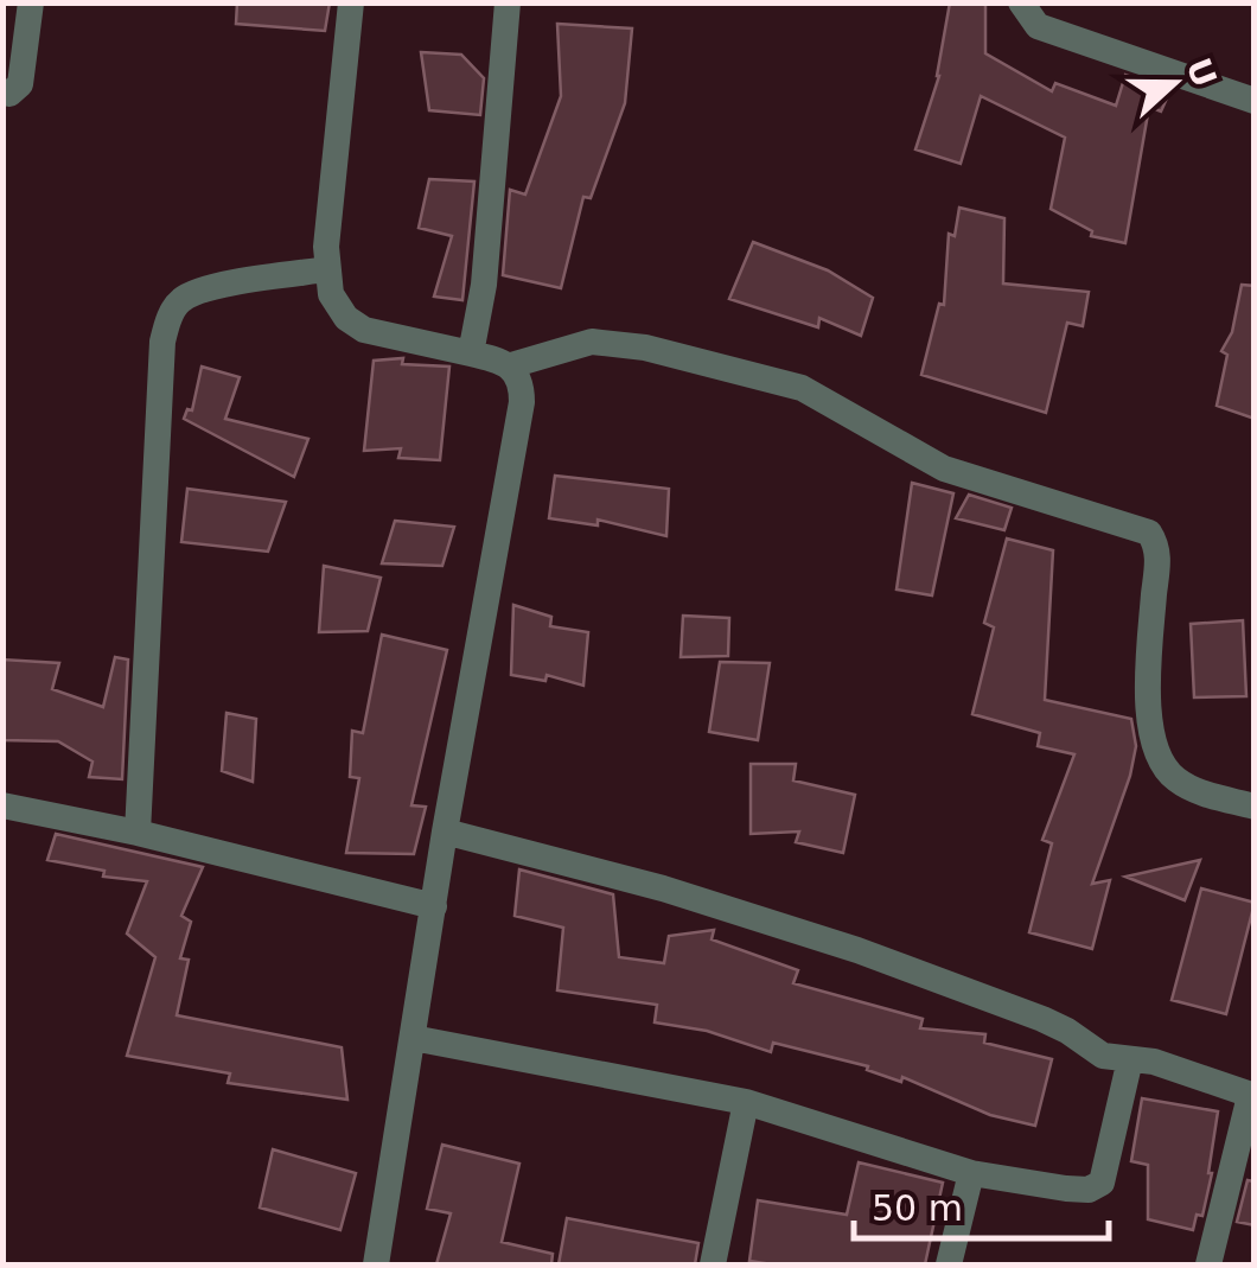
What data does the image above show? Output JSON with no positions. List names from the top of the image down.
{
  "scale_bar": "50 m",
  "north": "right"
}
